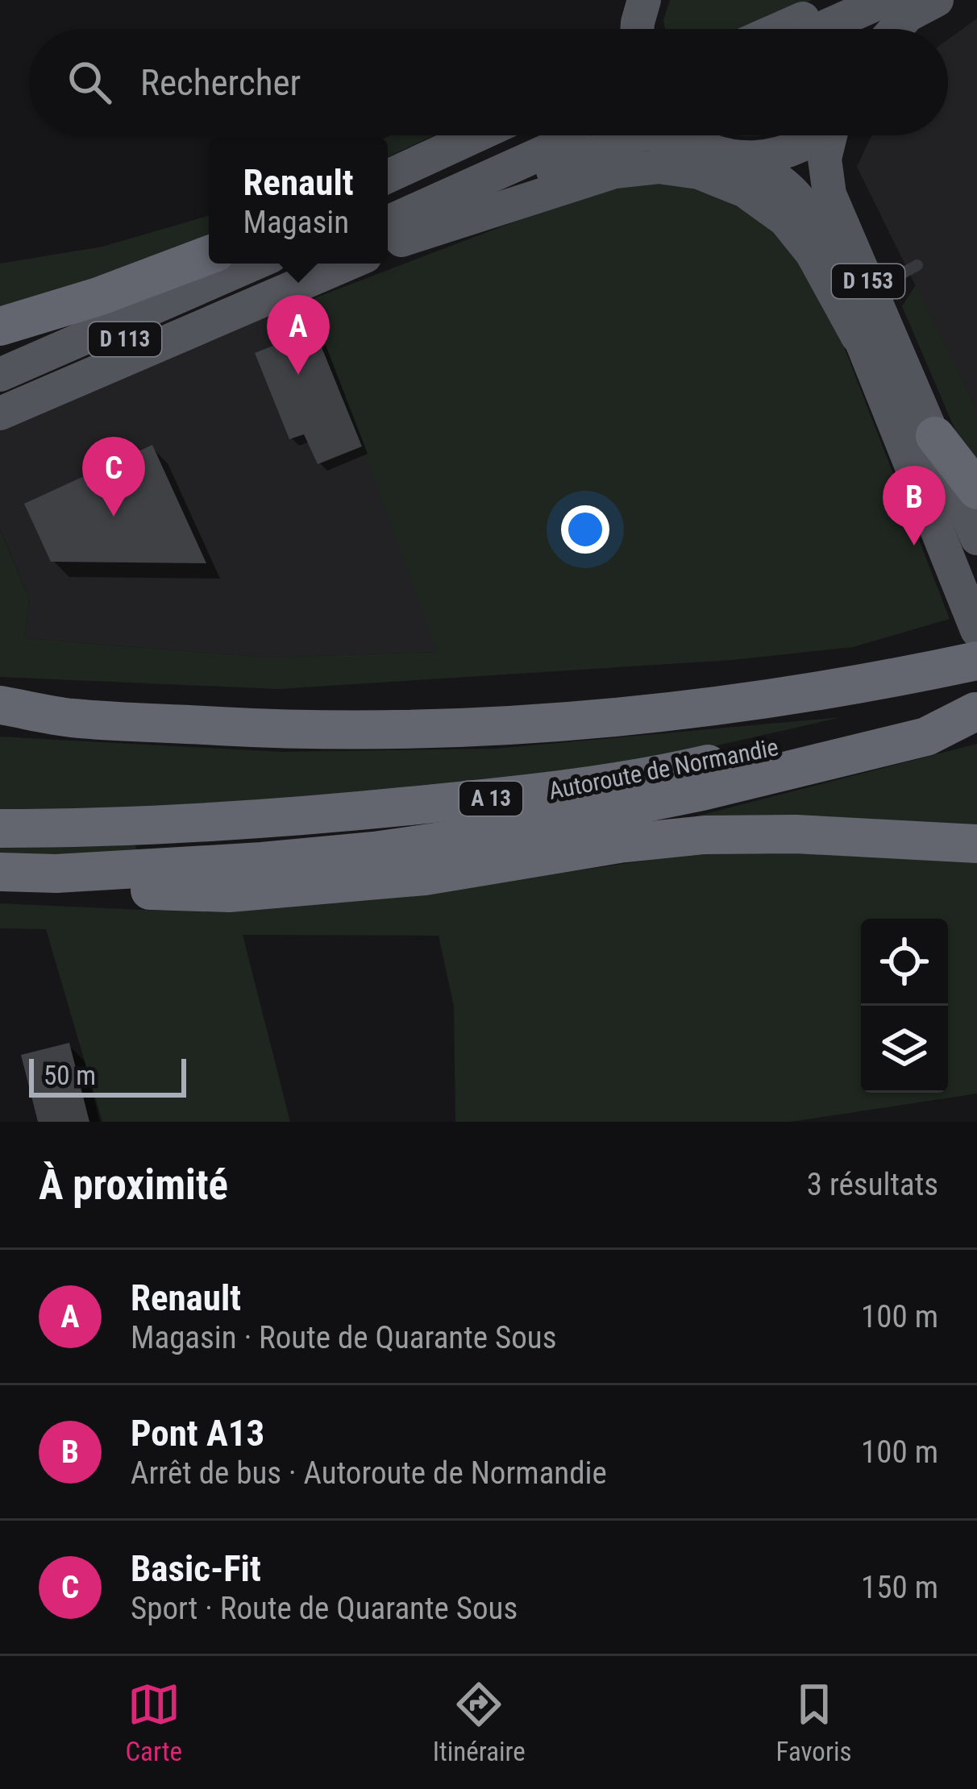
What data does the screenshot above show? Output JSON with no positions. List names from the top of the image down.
{
  "streets": {
    "highway": ["Autoroute de Normandie", "A 13"],
    "main road": ["D 153", "D 113"]
  },
  "scale_bar": "50 m",
  "page": {
    "search": "Rechercher",
    "popup": ["Renault", "Magasin"],
    "pins": ["A", "C", "B"],
    "scale": "50 m",
    "heading": ["À proximité", "3 résultats"],
    "list": [
      {
        "mark": "A",
        "name": "Renault",
        "note": "Magasin · Route de Quarante Sous",
        "value": "100 m"
      },
      {
        "mark": "B",
        "name": "Pont A13",
        "note": "Arrêt de bus · Autoroute de Normandie",
        "value": "100 m"
      },
      {
        "mark": "C",
        "name": "Basic-Fit",
        "note": "Sport · Route de Quarante Sous",
        "value": "150 m"
      }
    ],
    "nav": ["Carte", "Itinéraire", "Favoris"]
  }
}
